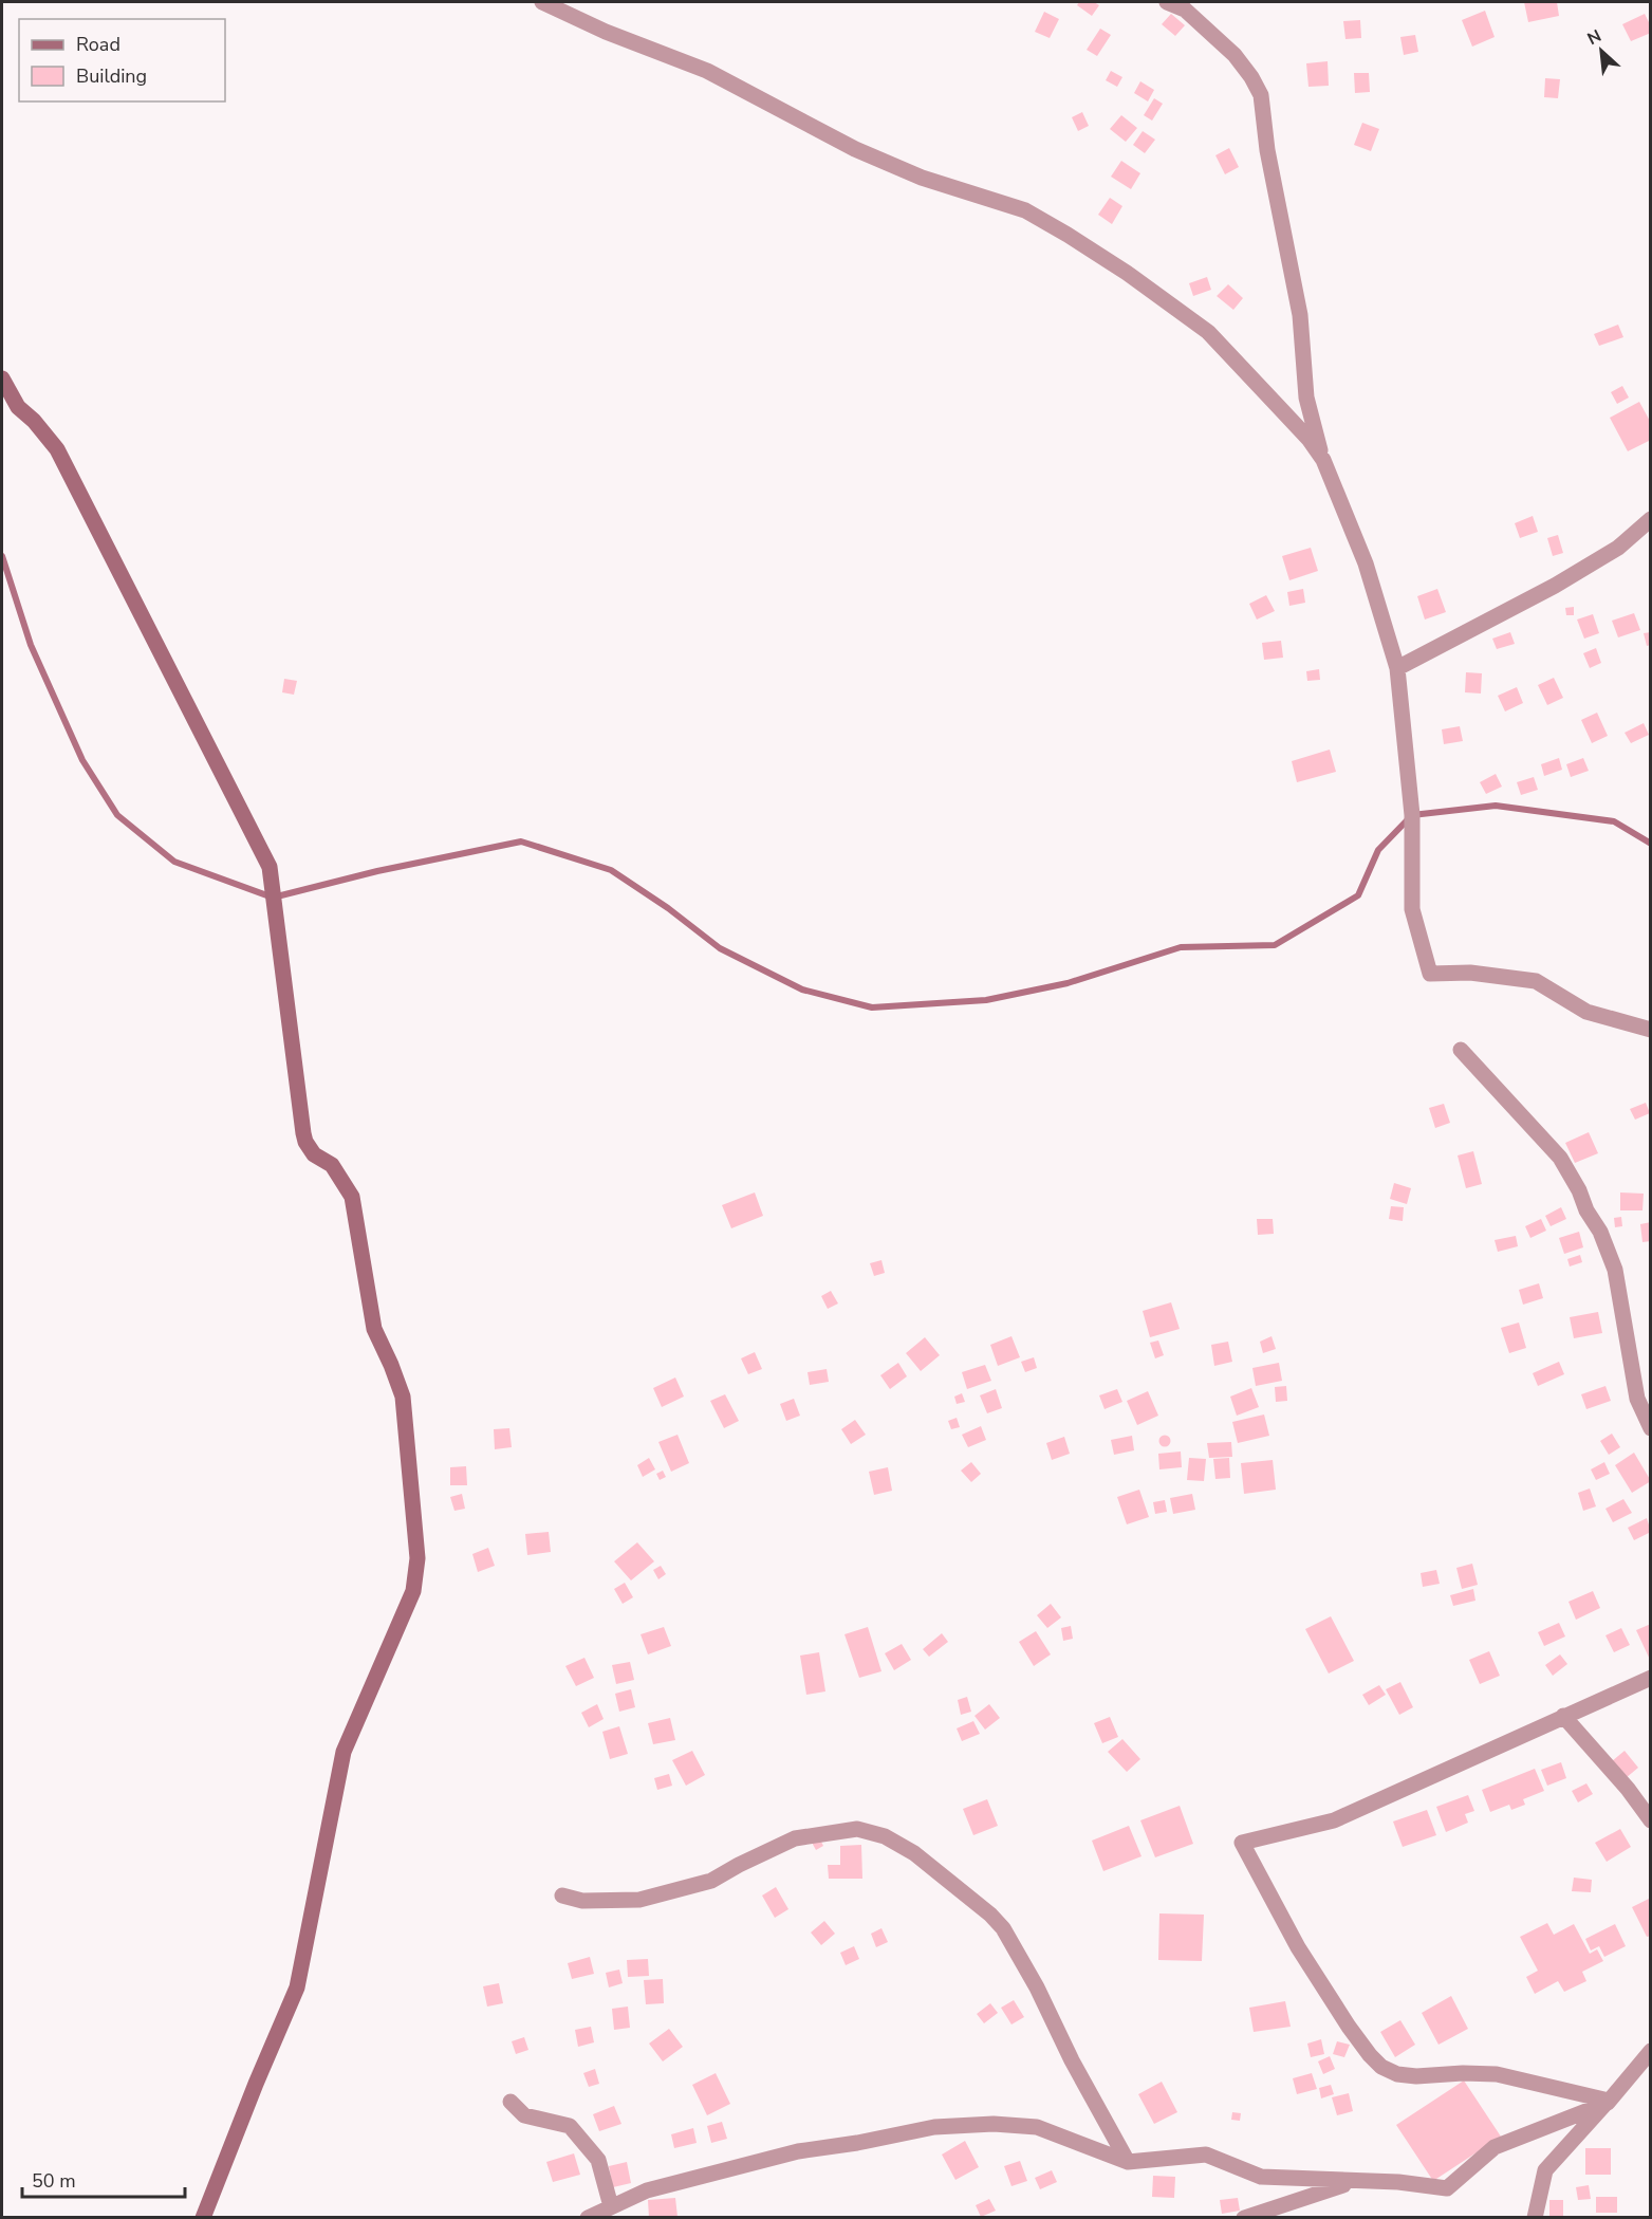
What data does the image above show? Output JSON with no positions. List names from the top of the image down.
{
  "legend": ["Road", "Building"],
  "scale_bar": "50 m",
  "north": "top left"
}
